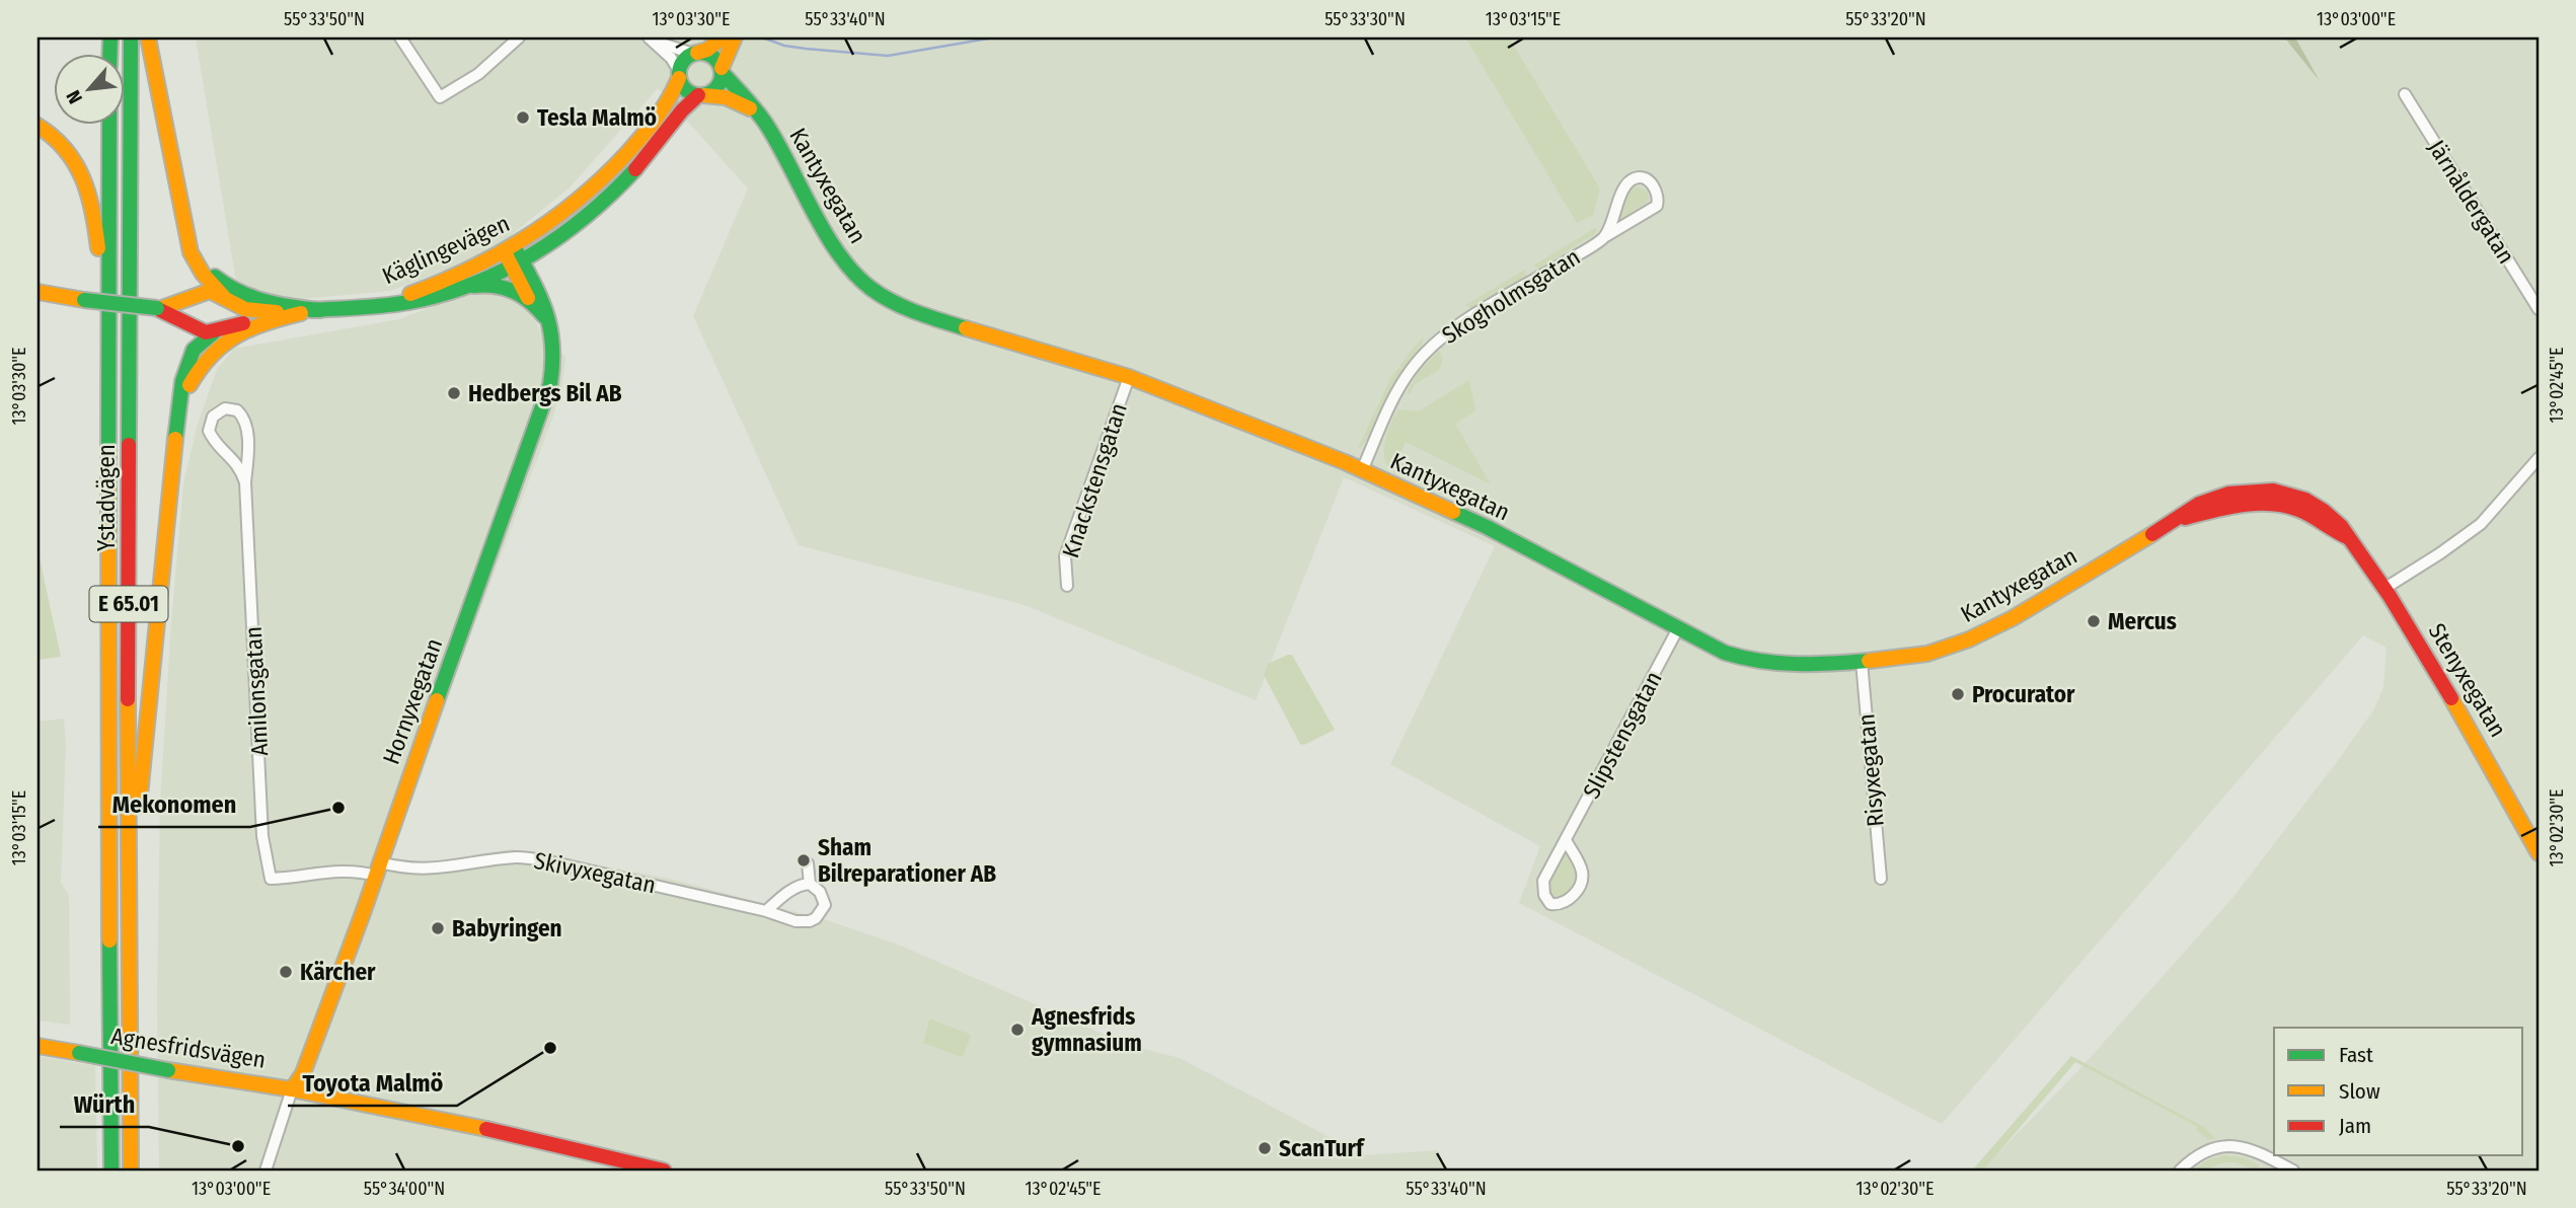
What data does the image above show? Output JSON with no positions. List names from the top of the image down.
{
  "streets": {
    "main road": [
      "Kantyxegatan",
      "Käglingevägen",
      "Ystadvägen",
      "E 65.01",
      "Stenyxegatan",
      "Hornyxegatan",
      "Agnesfridsvägen"
    ],
    "street": [
      "Järnåldergatan",
      "Skogholmsgatan",
      "Knackstensgatan",
      "Amilonsgatan",
      "Slipstensgatan",
      "Risyxegatan",
      "Skivyxegatan"
    ]
  },
  "crossings": [
    ["Kantyxegatan", "Käglingevägen"],
    ["Kantyxegatan", "Skogholmsgatan"],
    ["Kantyxegatan", "Knackstensgatan"],
    ["Kantyxegatan", "Stenyxegatan"],
    ["Kantyxegatan", "Slipstensgatan"],
    ["Kantyxegatan", "Risyxegatan"],
    ["Käglingevägen", "Hornyxegatan"],
    ["Amilonsgatan", "Hornyxegatan"],
    ["Amilonsgatan", "Skivyxegatan"],
    ["Hornyxegatan", "Skivyxegatan"],
    ["Hornyxegatan", "Agnesfridsvägen"]
  ],
  "places": [
    "Tesla Malmö",
    "Hedbergs Bil AB",
    "Mercus",
    "Procurator",
    "Mekonomen",
    "Sham Bilreparationer AB",
    "Babyringen",
    "Kärcher",
    "Agnesfrids gymnasium",
    "Toyota Malmö",
    "Würth",
    "ScanTurf"
  ],
  "legend": ["Fast", "Slow", "Jam"],
  "north": "bottom left",
  "coordinates": [
    "55°33'50\"N",
    "13°03'30\"E",
    "55°33'40\"N",
    "55°33'30\"N",
    "13°03'15\"E",
    "55°33'20\"N",
    "13°03'00\"E",
    "13°02'45\"E",
    "13°02'30\"E",
    "55°34'00\"N"
  ]
}
